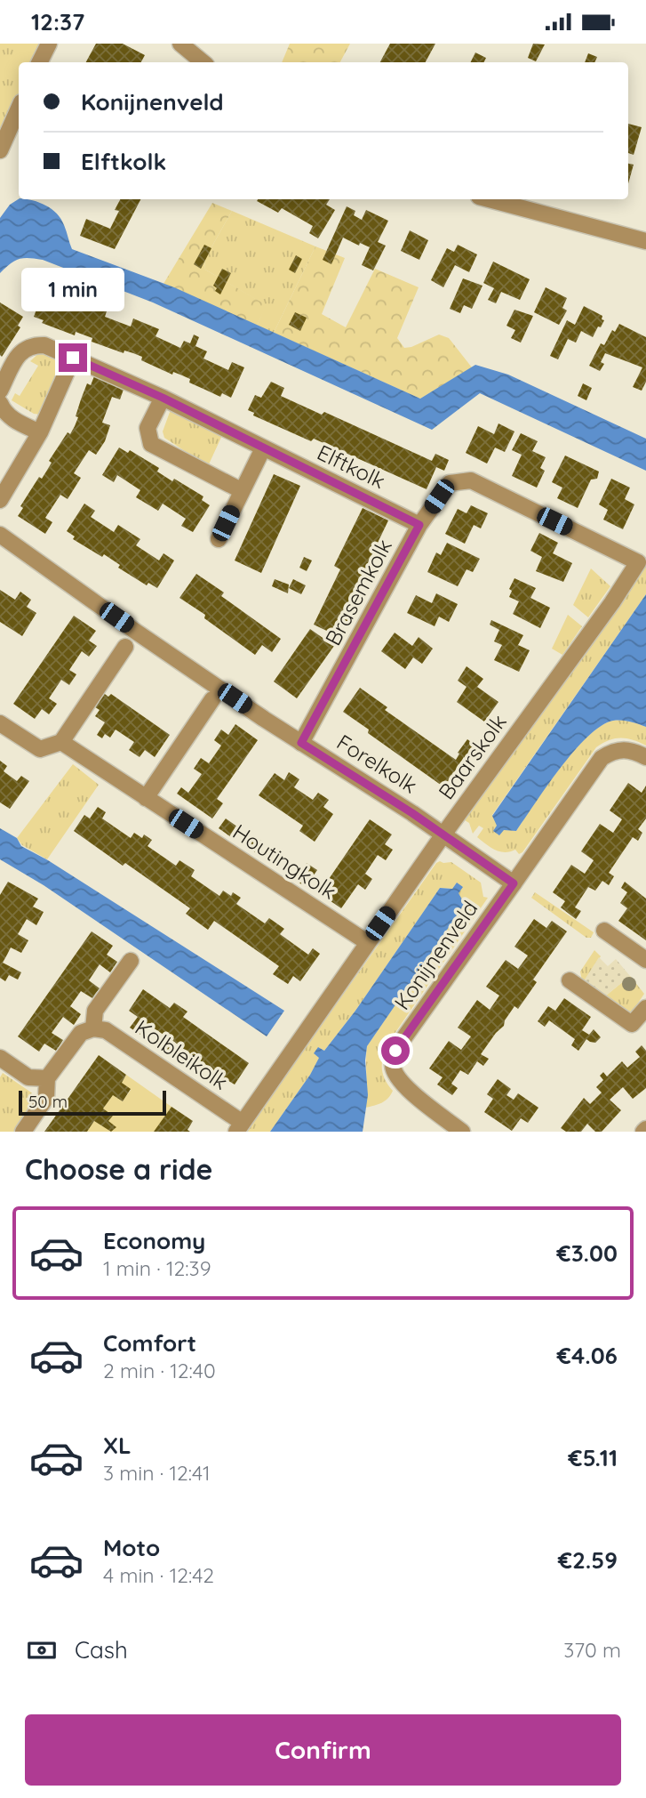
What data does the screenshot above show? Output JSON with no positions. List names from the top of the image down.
{
  "streets": {
    "street": [
      "Elftkolk",
      "Brasemkolk",
      "Baarskolk",
      "Forelkolk",
      "Houtingkolk",
      "Konijnenveld",
      "Kolbleikolk"
    ]
  },
  "crossings": [
    ["Elftkolk", "Brasemkolk"],
    ["Brasemkolk", "Baarskolk"],
    ["Brasemkolk", "Forelkolk"],
    ["Baarskolk", "Forelkolk"],
    ["Baarskolk", "Houtingkolk"],
    ["Baarskolk", "Kolbleikolk"],
    ["Forelkolk", "Konijnenveld"]
  ],
  "scale_bar": "50 m",
  "page": {
    "status": "12:37",
    "banner": ["Konijnenveld", "Elftkolk"],
    "bubble": "1 min",
    "scale": "50 m",
    "heading": "Choose a ride",
    "list": [
      {
        "name": "Economy",
        "note": "1 min · 12:39",
        "value": "€3.00"
      },
      {
        "name": "Comfort",
        "note": "2 min · 12:40",
        "value": "€4.06"
      },
      {
        "name": "XL",
        "note": "3 min · 12:41",
        "value": "€5.11"
      },
      {
        "name": "Moto",
        "note": "4 min · 12:42",
        "value": "€2.59"
      }
    ],
    "pay": ["Cash", "370 m"],
    "buttons": "Confirm"
  }
}
